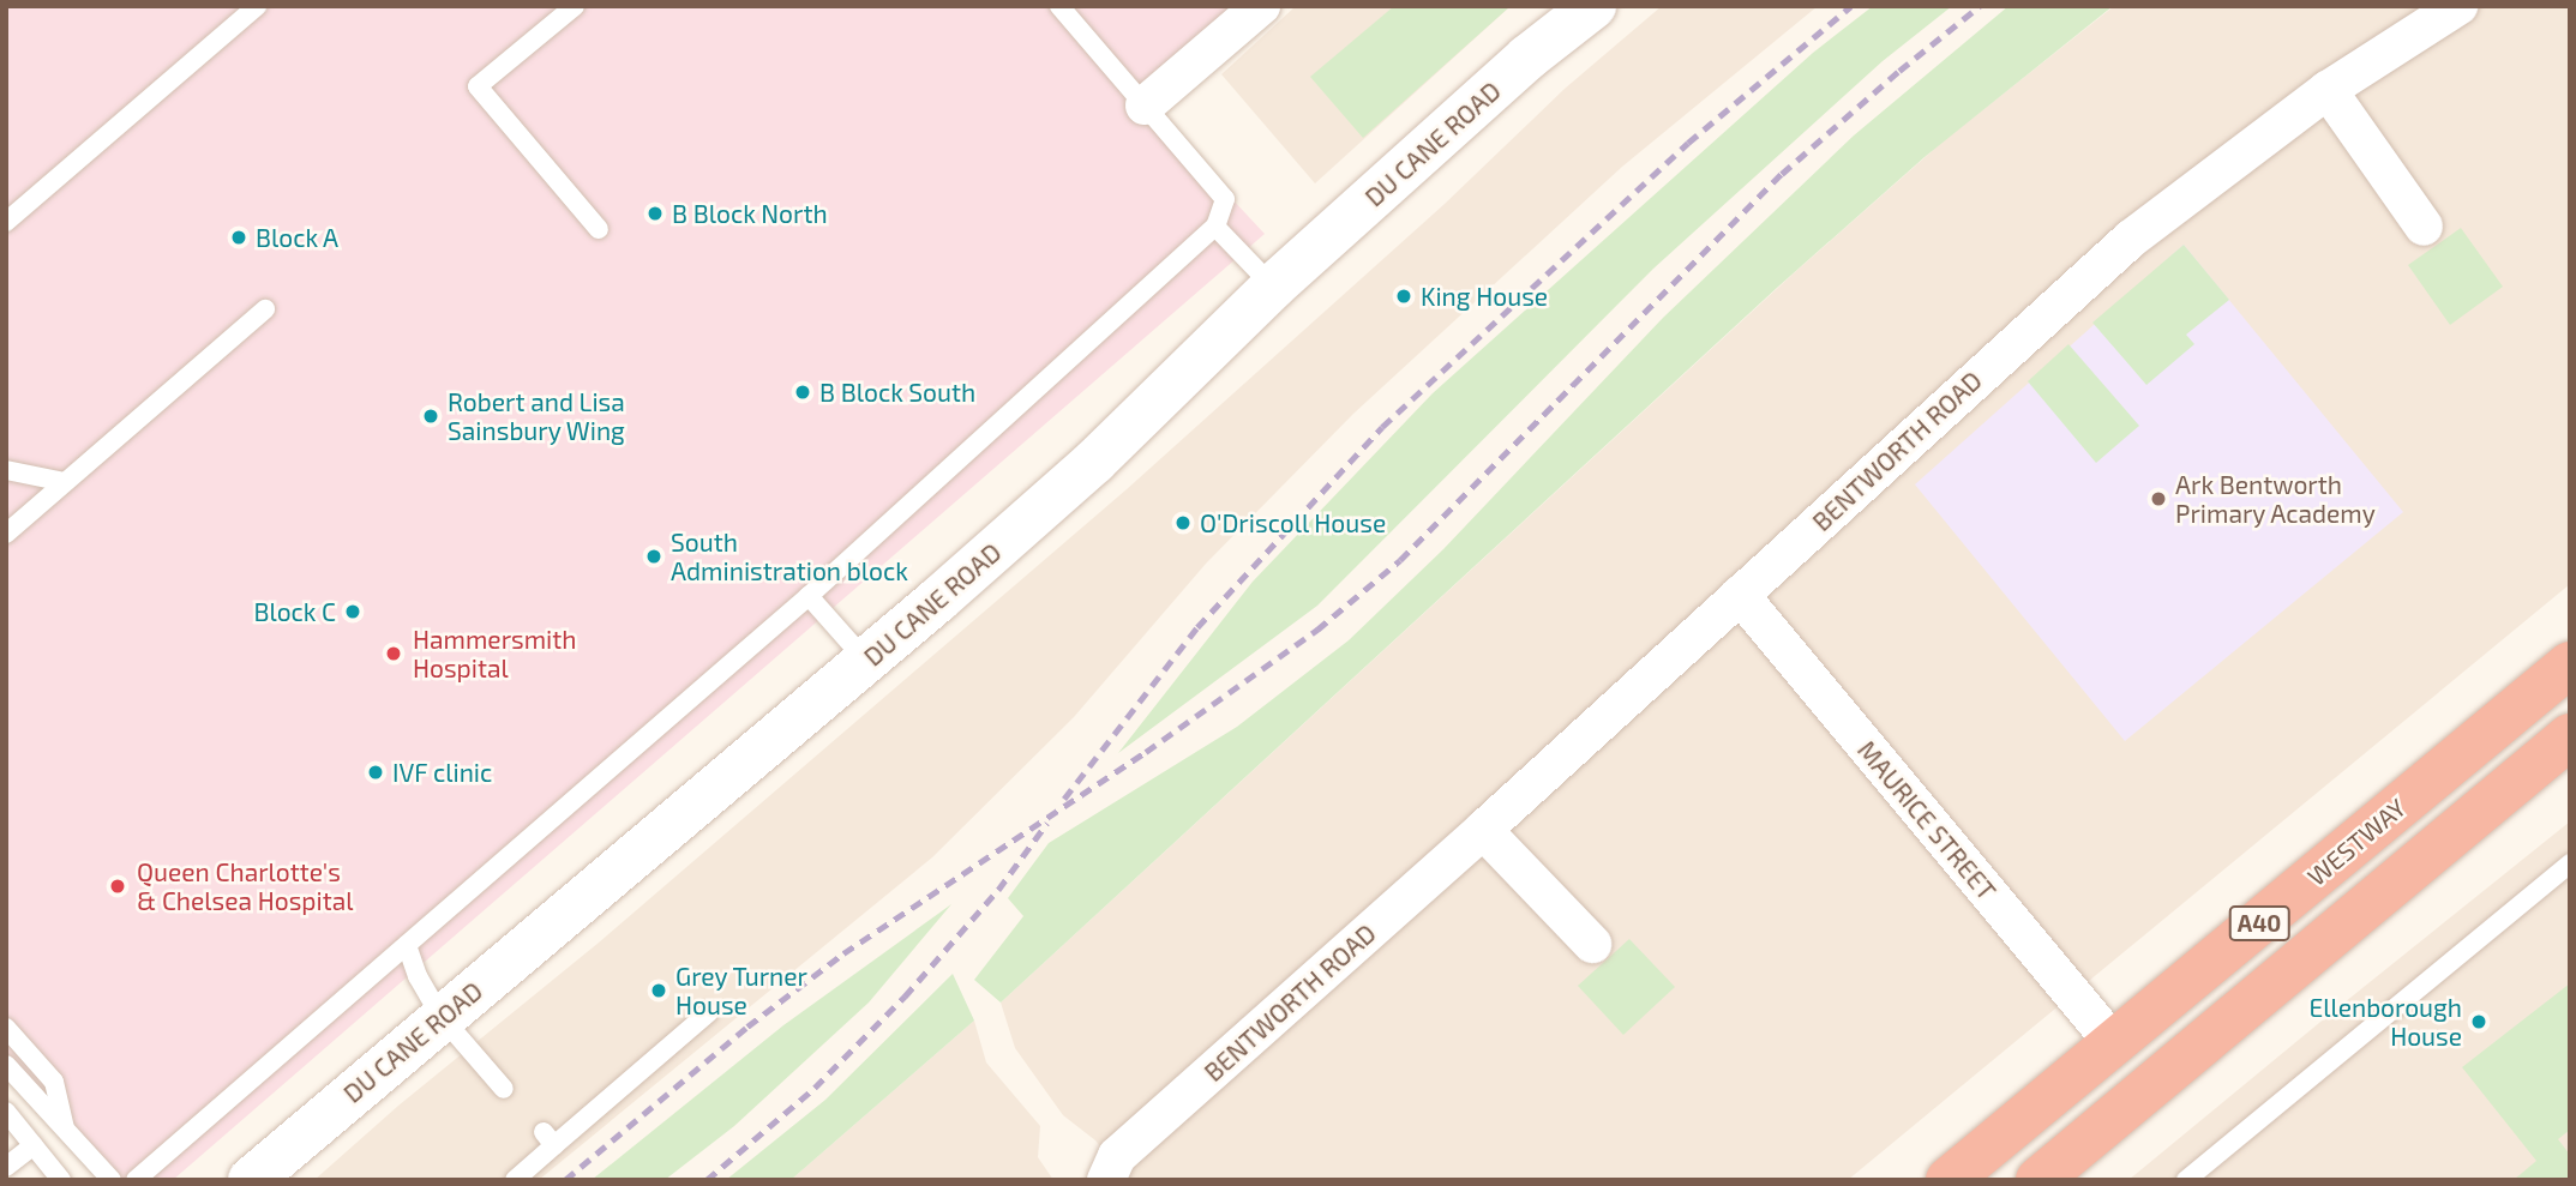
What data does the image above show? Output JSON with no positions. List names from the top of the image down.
{
  "streets": {
    "highway": ["WESTWAY", "A40"],
    "street": ["DU CANE ROAD", "BENTWORTH ROAD", "MAURICE STREET"]
  },
  "crossings": [
    ["BENTWORTH ROAD", "MAURICE STREET"],
    ["MAURICE STREET", "WESTWAY"]
  ],
  "places": [
    "B Block North",
    "Block A",
    "King House",
    "B Block South",
    "Robert and Lisa Sainsbury Wing",
    "Ark Bentworth Primary Academy",
    "O'Driscoll House",
    "South Administration block",
    "Block C",
    "Hammersmith Hospital",
    "IVF clinic",
    "Queen Charlotte's & Chelsea Hospital",
    "Grey Turner House",
    "Ellenborough House"
  ]
}
